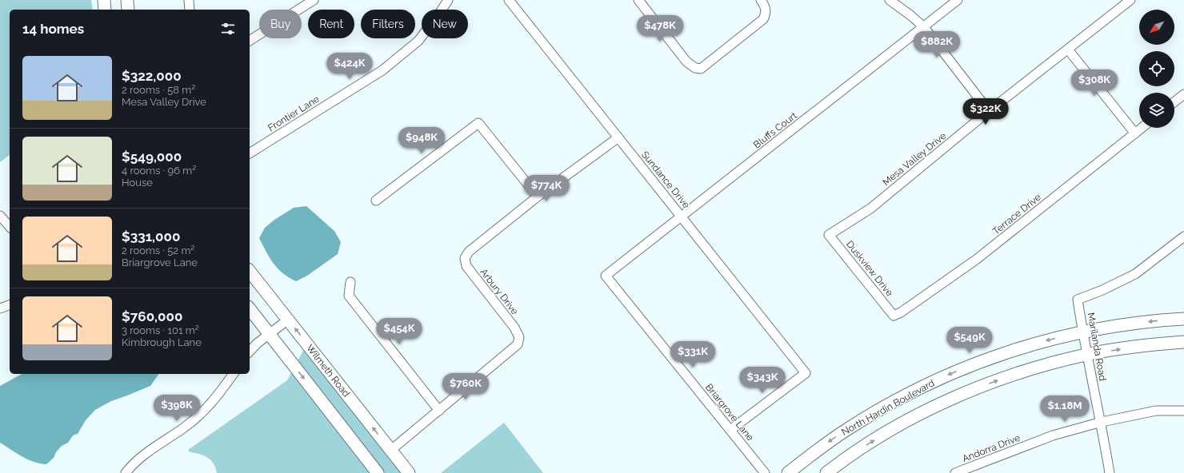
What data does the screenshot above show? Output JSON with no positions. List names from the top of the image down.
{
  "streets": {
    "main road": ["Wilmeth Road", "North Hardin Boulevard"],
    "street": [
      "Frontier Lane",
      "Bluffs Court",
      "Mesa Valley Drive",
      "Sundance Drive",
      "Terrace Drive",
      "Duskview Drive",
      "Arbury Drive",
      "Marilanda Road",
      "Briargrove Lane",
      "Andorra Drive"
    ]
  },
  "crossings": [
    ["Bluffs Court", "Sundance Drive"],
    ["Bluffs Court", "Briargrove Lane"],
    ["Mesa Valley Drive", "Duskview Drive"],
    ["Sundance Drive", "Briargrove Lane"],
    ["Terrace Drive", "Duskview Drive"],
    ["Marilanda Road", "North Hardin Boulevard"],
    ["Marilanda Road", "Andorra Drive"]
  ],
  "north": "bottom left",
  "page": {
    "chip": [
      "Buy",
      "Rent",
      "Filters",
      "New"
    ],
    "heading": "14 homes",
    "price": [
      "$478K",
      "$882K",
      "$424K",
      "$308K",
      "$322K",
      "$948K",
      "$774K",
      "$454K",
      "$549K",
      "$331K",
      "$343K",
      "$760K",
      "$398K",
      "$1.18M"
    ],
    "list": [
      {
        "name": "$322,000",
        "note": "2 rooms · 58 m² · Mesa Valley Drive"
      },
      {
        "name": "$549,000",
        "note": "4 rooms · 96 m² · House"
      },
      {
        "name": "$331,000",
        "note": "2 rooms · 52 m² · Briargrove Lane"
      },
      {
        "name": "$760,000",
        "note": "3 rooms · 101 m² · Kimbrough Lane"
      }
    ]
  }
}
